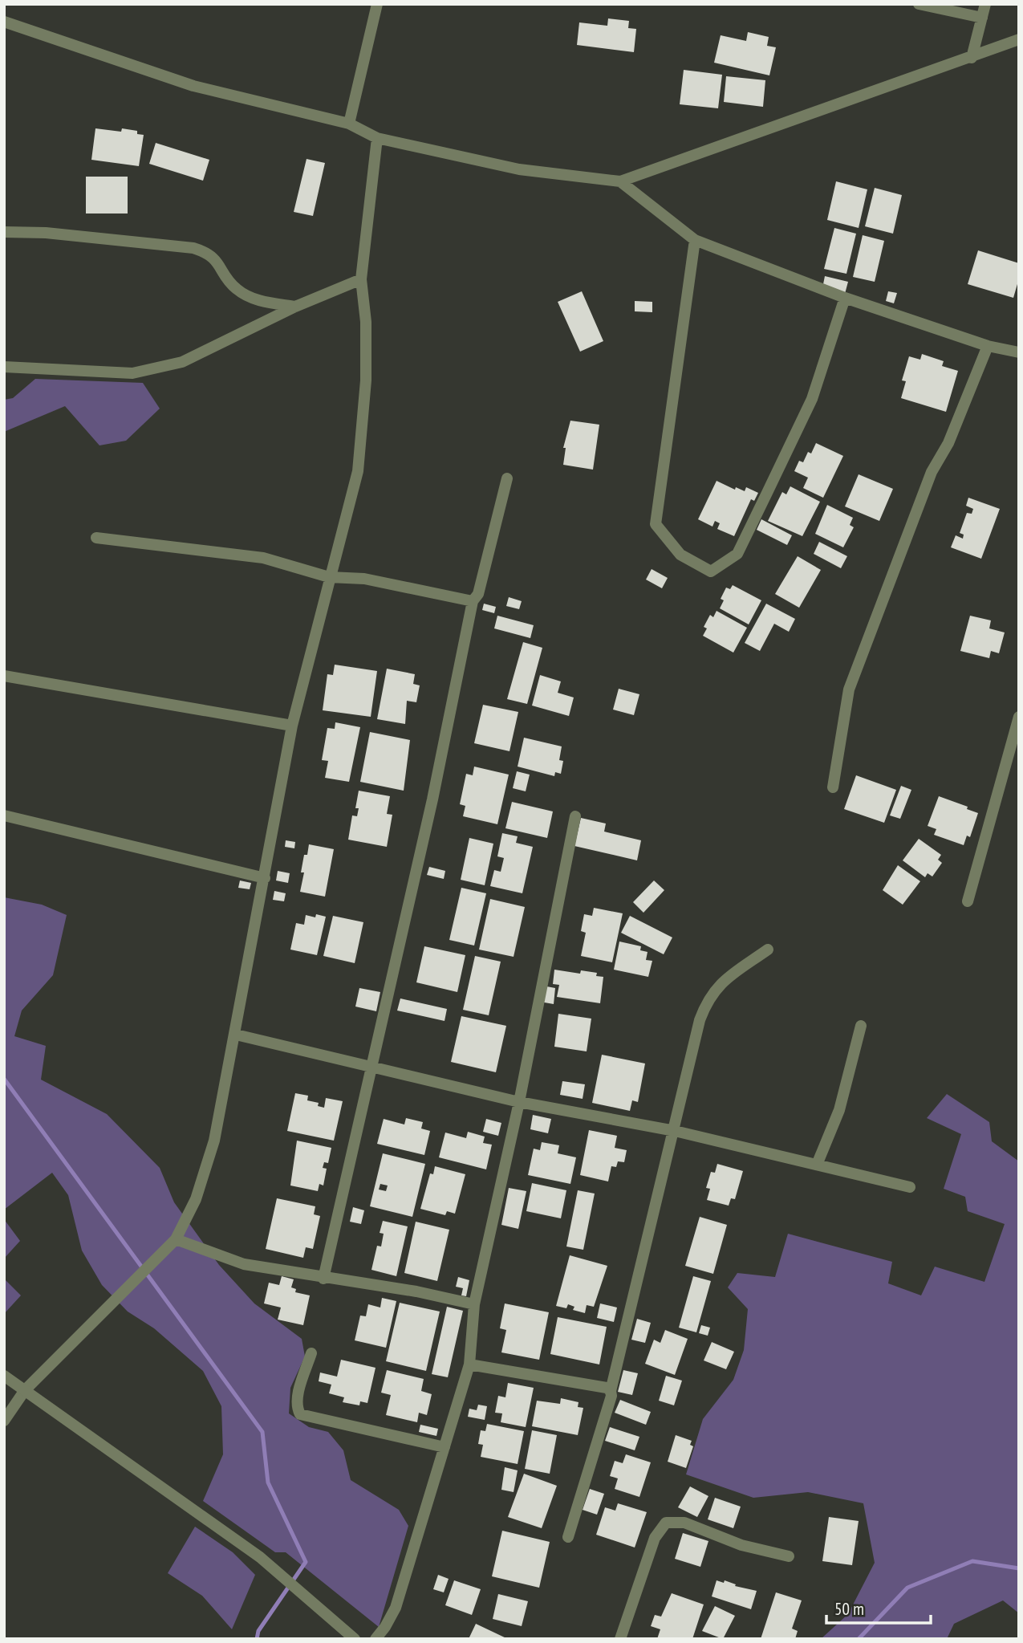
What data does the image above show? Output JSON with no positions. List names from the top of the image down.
{
  "scale_bar": "50 m"
}
